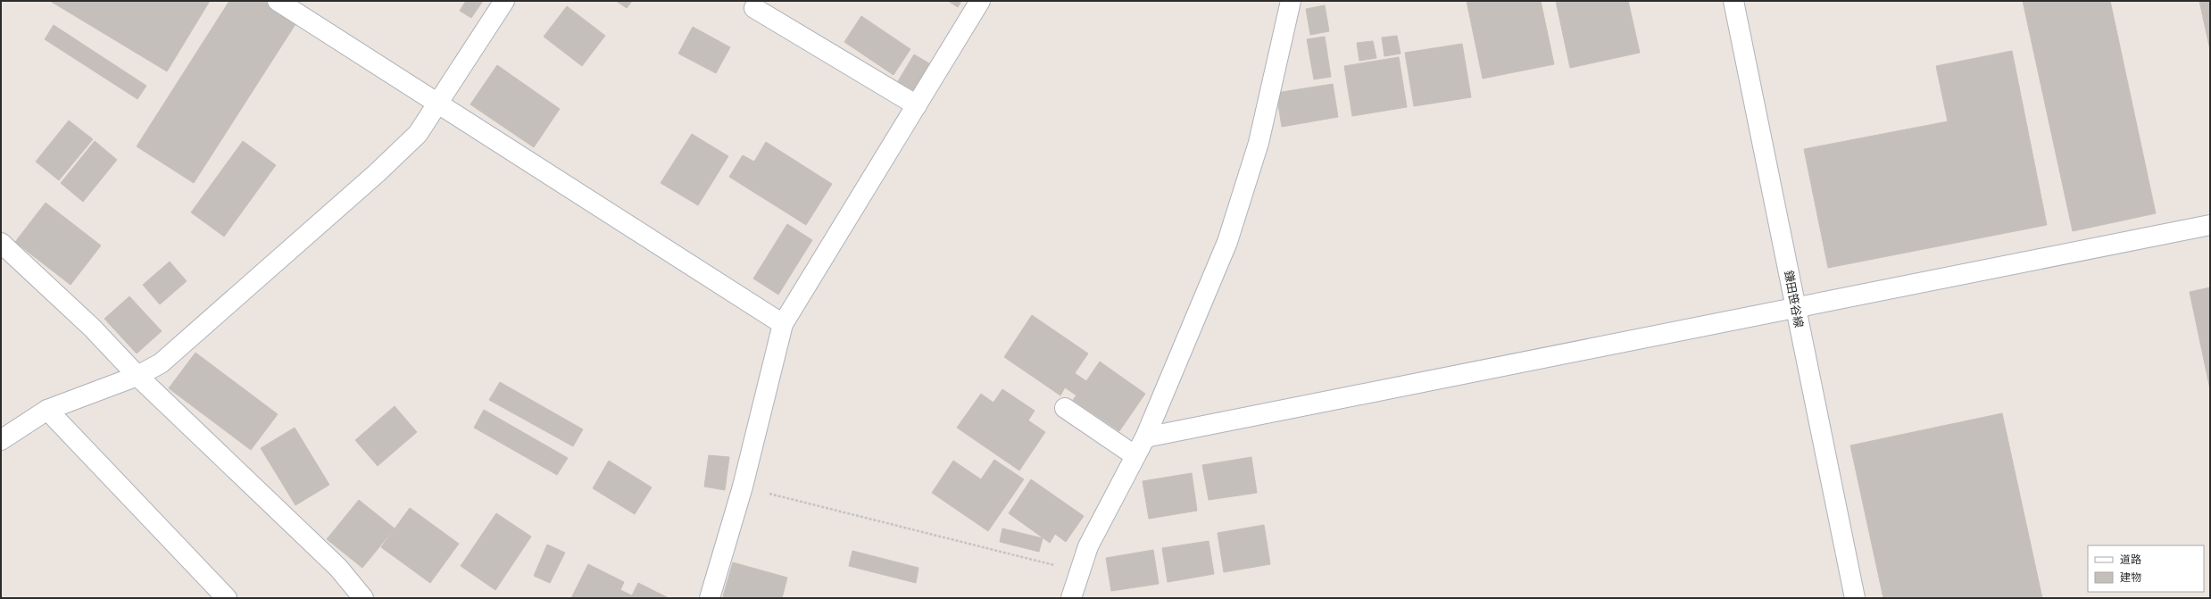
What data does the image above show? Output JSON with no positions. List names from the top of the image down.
{
  "streets": {
    "street": ["鎌田笹谷線"]
  },
  "legend": ["道路", "建物"]
}
